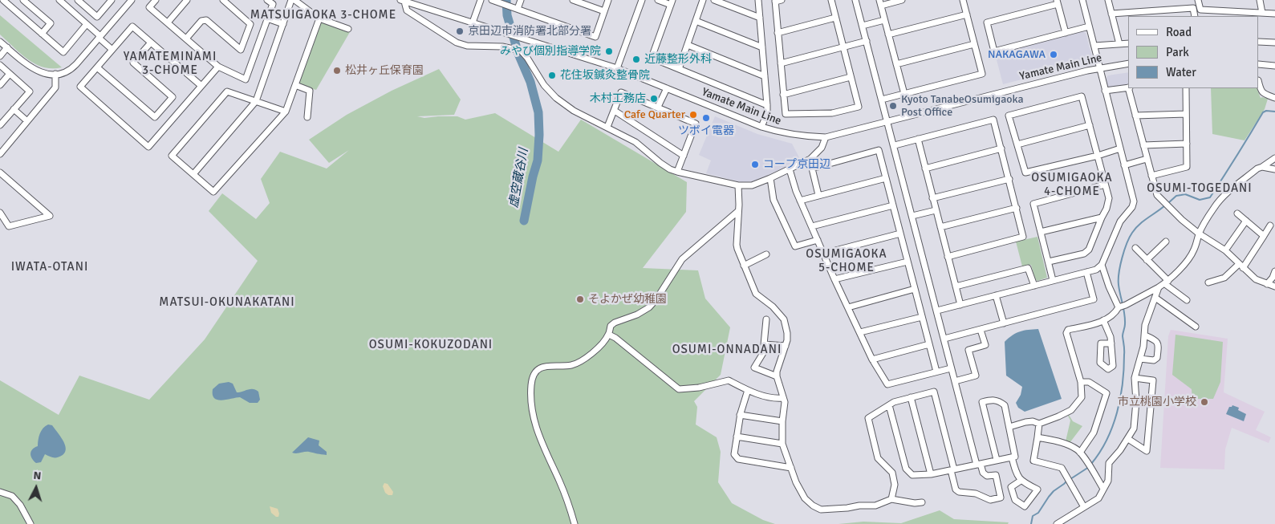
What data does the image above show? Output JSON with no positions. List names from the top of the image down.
{
  "streets": {
    "street": ["Yamate Main Line"]
  },
  "districts": [
    "MATSUIGAOKA 3-CHOME",
    "YAMATEMINAMI 3-CHOME",
    "OSUMIGAOKA 4-CHOME",
    "OSUMI-TOGEDANI",
    "OSUMIGAOKA 5-CHOME",
    "IWATA-OTANI",
    "MATSUI-OKUNAKATANI",
    "OSUMI-KOKUZODANI",
    "OSUMI-ONNADANI"
  ],
  "water": ["虚空蔵谷川"],
  "places": [
    "京田辺市消防署北部分署",
    "みやび個別指導学院",
    "NAKAGAWA",
    "近藤整形外科",
    "松井ヶ丘保育園",
    "花住坂鍼灸整骨院",
    "木村工務店",
    "Kyoto TanabeOsumigaoka Post Office",
    "Cafe Quarter",
    "ツボイ電器",
    "コープ京田辺",
    "そよかぜ幼稚園",
    "市立桃園小学校"
  ],
  "legend": ["Road", "Park", "Water"],
  "north": "top"
}
